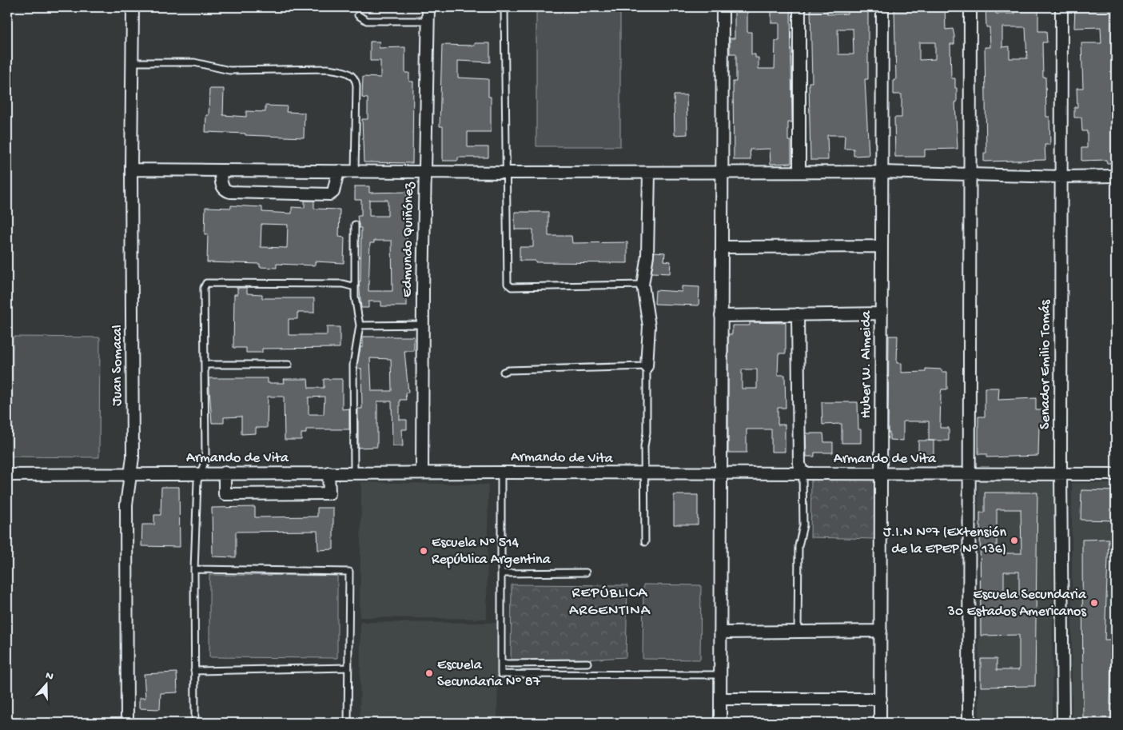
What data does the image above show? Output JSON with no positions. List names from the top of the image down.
{
  "streets": {
    "street": [
      "Edmundo Quiñónez",
      "Huber W. Almeida",
      "Senador Emilio Tomás",
      "Juan Somacal",
      "Armando de Vita"
    ]
  },
  "crossings": [
    ["Edmundo Quiñónez", "Armando de Vita"],
    ["Huber W. Almeida", "Armando de Vita"],
    ["Senador Emilio Tomás", "Armando de Vita"],
    ["Juan Somacal", "Armando de Vita"]
  ],
  "districts": ["REPÚBLICA ARGENTINA"],
  "places": [
    "J.I.N N°7 (Extensión de la EPEP N° 136)",
    "Escuela Nº 514 República Argentina",
    "Escuela Secundaria 30 Estados Americanos",
    "Escuela Secundaria Nº 87"
  ],
  "north": "top"
}
